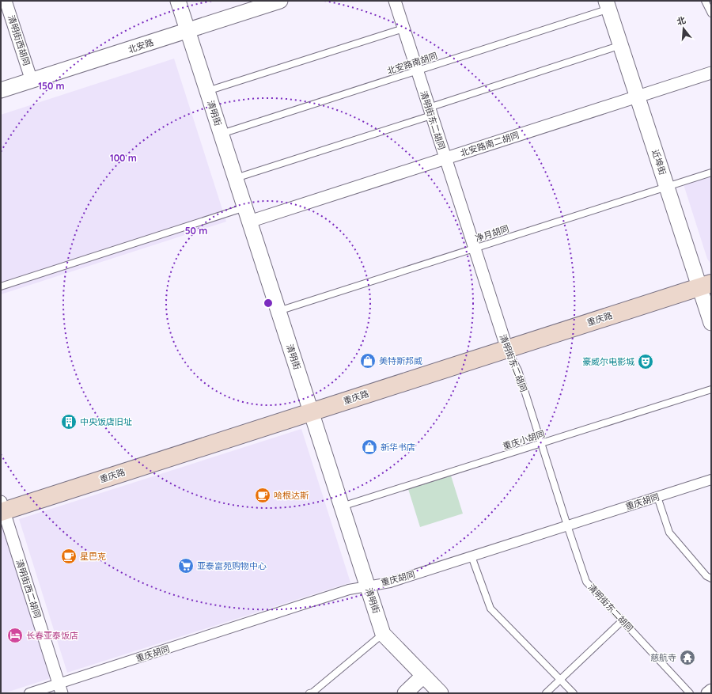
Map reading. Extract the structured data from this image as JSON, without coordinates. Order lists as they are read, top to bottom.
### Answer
{
  "streets": {
    "main road": ["重庆路"],
    "street": [
      "清明街西胡同",
      "北安路",
      "清明街",
      "清明街东二胡同",
      "北安路南二胡同",
      "近埠街",
      "重庆胡同",
      "清明街西二胡同"
    ],
    "lane": ["北安路南胡同", "净月胡同", "重庆小胡同"]
  },
  "crossings": [
    ["清明街西胡同", "北安路"],
    ["北安路", "清明街"],
    ["北安路南胡同", "清明街"],
    ["北安路南胡同", "清明街东二胡同"],
    ["北安路南胡同", "近埠街"],
    ["清明街", "北安路南二胡同"],
    ["清明街", "净月胡同"],
    ["清明街", "重庆路"],
    ["清明街", "重庆小胡同"],
    ["清明街", "重庆胡同"],
    ["清明街东二胡同", "北安路南二胡同"],
    ["清明街东二胡同", "净月胡同"],
    ["清明街东二胡同", "重庆路"],
    ["清明街东二胡同", "重庆小胡同"],
    ["清明街东二胡同", "重庆胡同"],
    ["北安路南二胡同", "近埠街"],
    ["近埠街", "净月胡同"],
    ["近埠街", "重庆路"],
    ["重庆路", "清明街西二胡同"],
    ["重庆胡同", "清明街西二胡同"]
  ],
  "places": {
    "shop": ["美特斯邦威", "新华书店"],
    "theatre": ["豪威尔电影城"],
    "building": ["中央饭店旧址"],
    "cafe": ["哈根达斯", "星巴克"],
    "supermarket": ["亚泰富苑购物中心"],
    "hotel": ["长春亚泰饭店"],
    "temple": ["慈航寺"]
  },
  "north": "top",
  "rings": ["150 m", "100 m", "50 m"]
}
